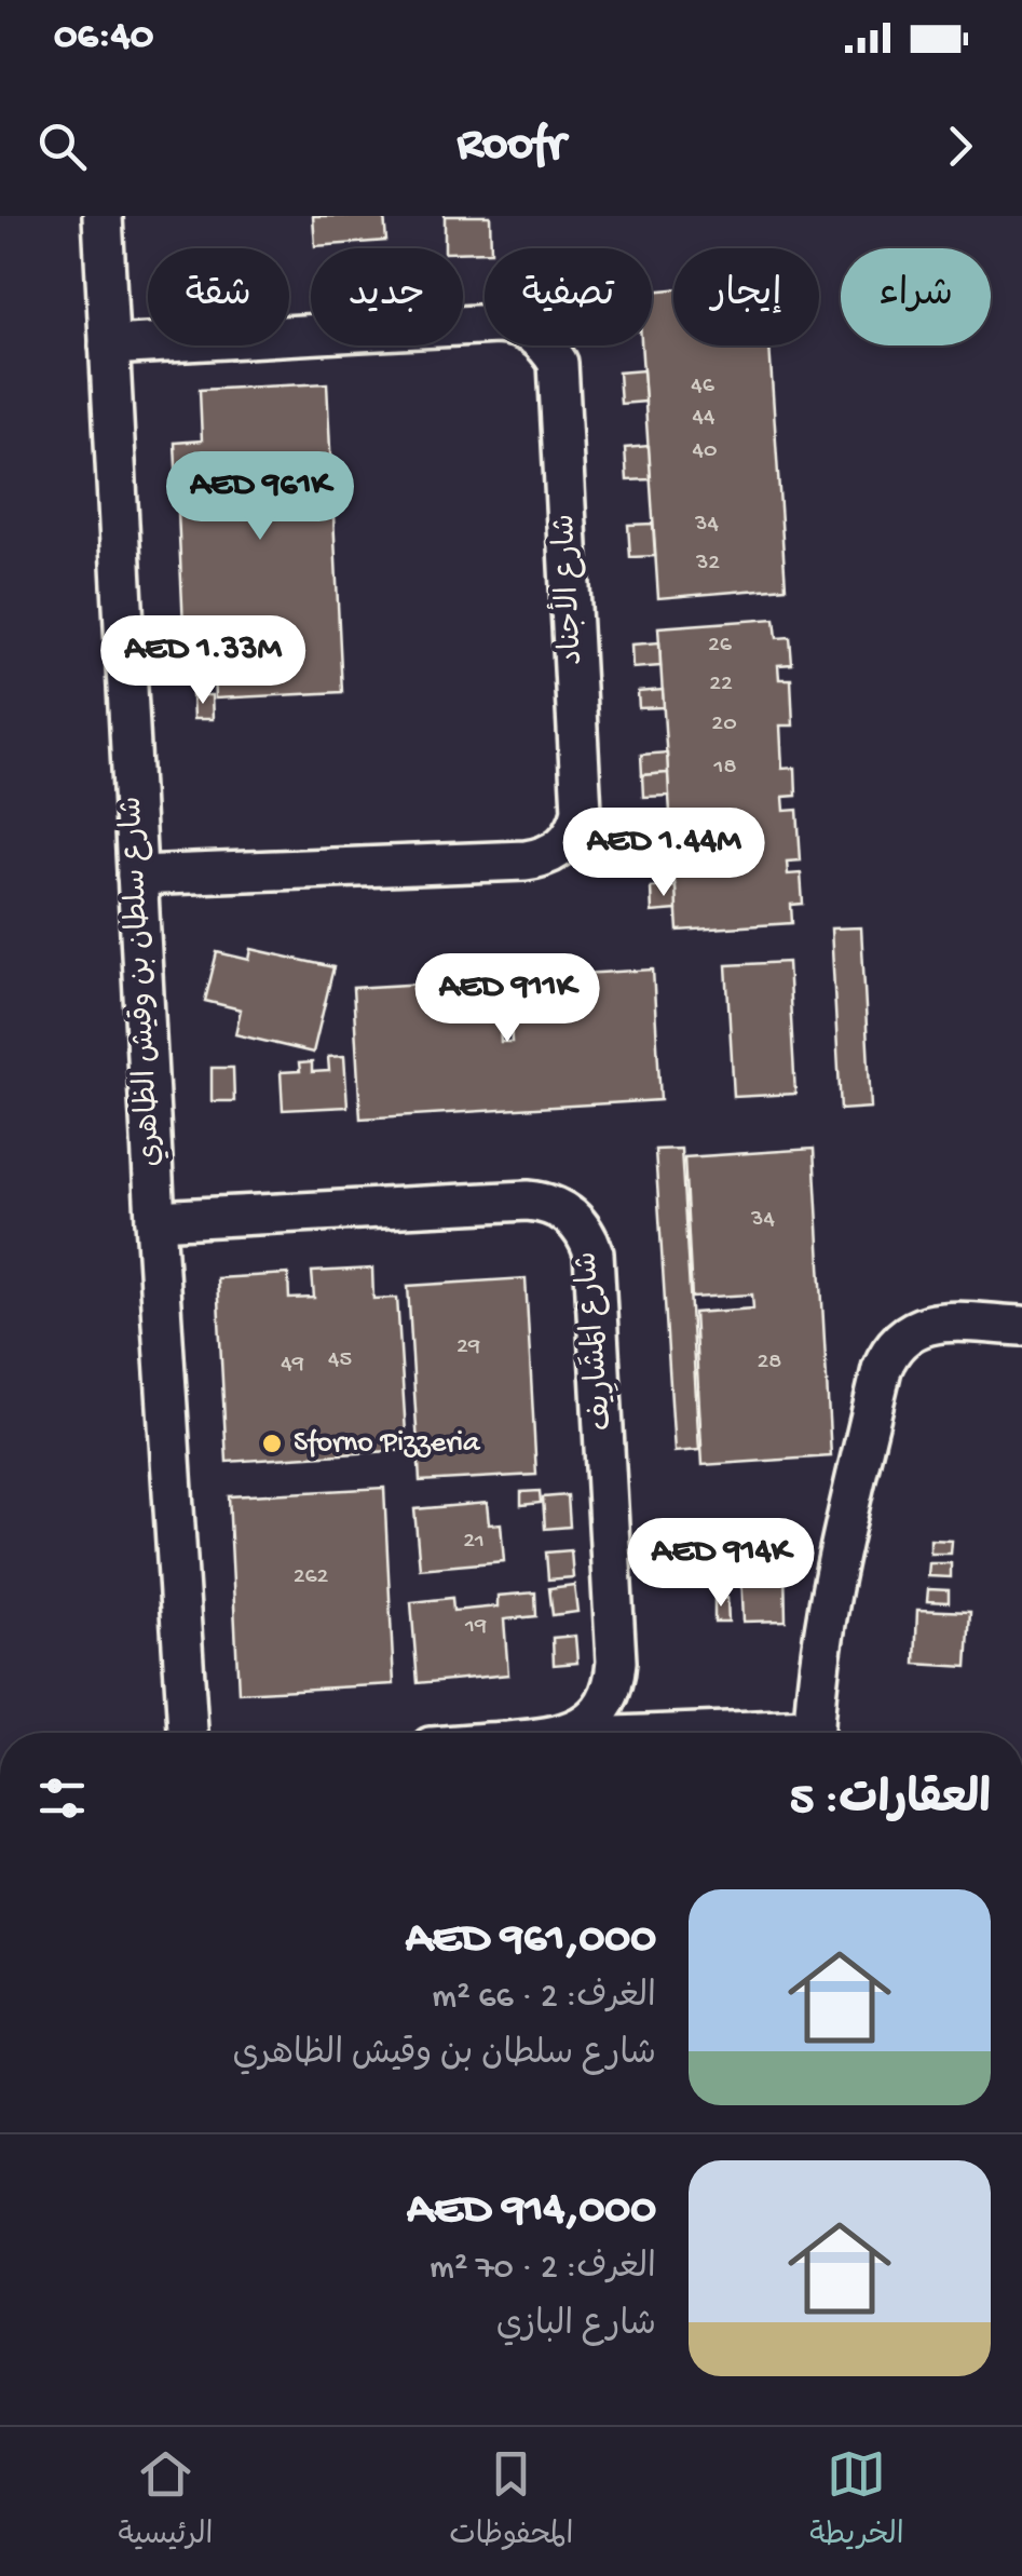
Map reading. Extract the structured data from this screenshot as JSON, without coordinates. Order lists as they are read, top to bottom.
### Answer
{
  "streets": {
    "street": ["شارع الأجناد", "شارع سلطان بن وقيش الظاهري", "شارع المَشَارِيف"]
  },
  "crossings": [
    ["شارع الأجناد", "شارع سلطان بن وقيش الظاهري"],
    ["شارع سلطان بن وقيش الظاهري", "شارع المَشَارِيف"]
  ],
  "places": ["Sforno Pizzeria"],
  "house_numbers": [
    "46",
    "44",
    "40",
    "34",
    "32",
    "26",
    "22",
    "20",
    "18",
    "34",
    "29",
    "45",
    "28",
    "49",
    "21",
    "262",
    "19"
  ],
  "page": {
    "status": "06:40",
    "header": "Roofr",
    "chip": [
      "شراء",
      "إيجار",
      "تصفية",
      "جديد",
      "شقة"
    ],
    "price": [
      "AED 961K",
      "AED 1.33M",
      "AED 1.44M",
      "AED 911K",
      "AED 914K"
    ],
    "heading": "العقارات: 5",
    "list": [
      {
        "name": "AED 961,000",
        "note": "الغرف: 2 · 66 m² · شارع سلطان بن وقيش الظاهري"
      },
      {
        "name": "AED 914,000",
        "note": "الغرف: 2 · 70 m² · شارع البازي"
      }
    ],
    "tabs": ["الخريطة", "المحفوظات", "الرئيسية"]
  }
}
